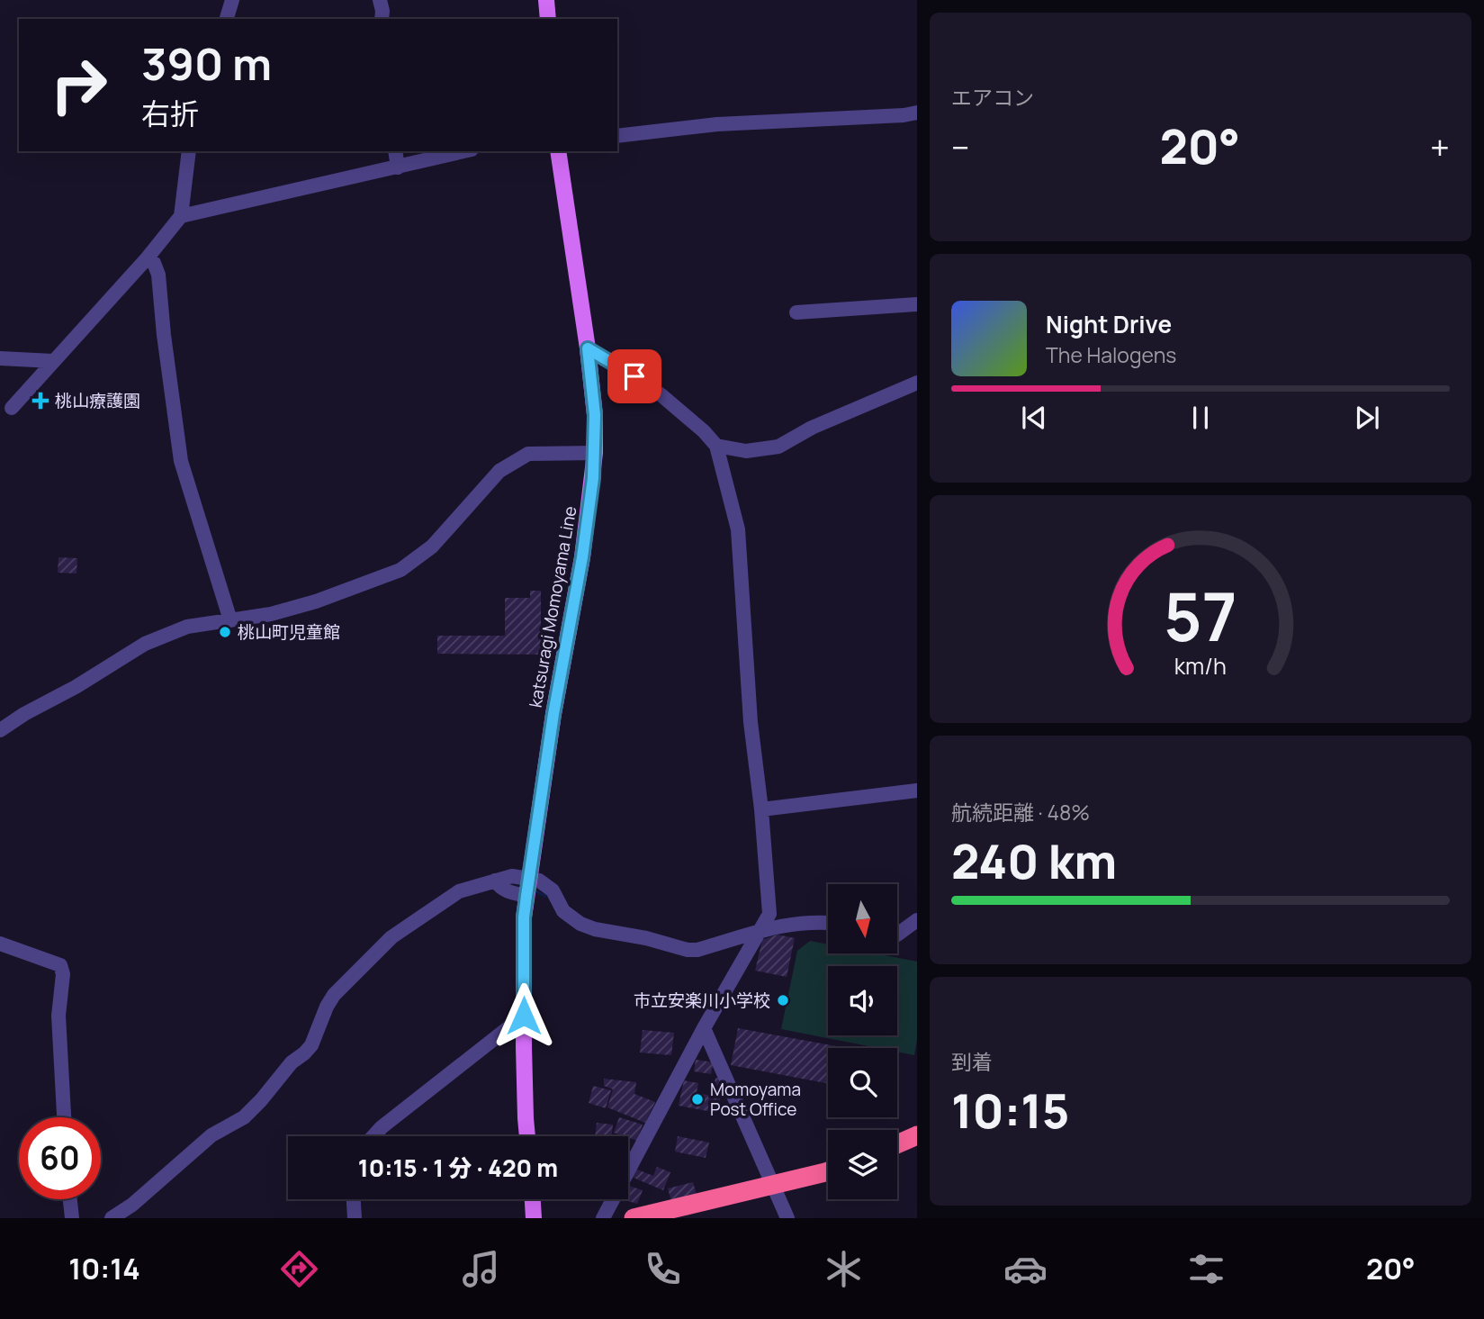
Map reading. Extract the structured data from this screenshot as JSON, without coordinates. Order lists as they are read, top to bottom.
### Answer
{
  "streets": {
    "main road": ["katsuragi Momoyama Line"]
  },
  "places": {
    "health": ["桃山療護園"],
    "other": ["桃山町児童館", "市立安楽川小学校", "Momoyama Post Office"]
  },
  "north": "bottom",
  "page": {
    "tile": [
      "エアコン",
      ["航続距離 · 48%", "240 km"],
      ["到着", "10:15"]
    ],
    "turn": ["390 m", "右折"],
    "heat": ["−", "20°", "+"],
    "song": ["Night Drive", "The Halogens"],
    "limit": "60",
    "trip": "10:15 · 1 分 · 420 m",
    "tabs": ["10:14", "20°"],
    "gauge": ["57", "km/h"]
  }
}
